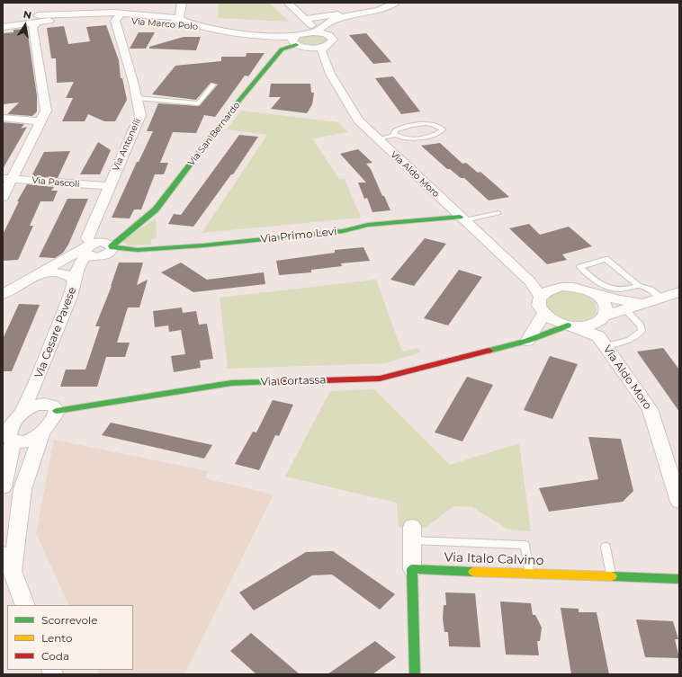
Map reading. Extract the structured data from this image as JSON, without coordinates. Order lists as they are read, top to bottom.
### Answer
{
  "streets": {
    "street": [
      "Via Marco Polo",
      "Via San Bernardo",
      "Via Antonelli",
      "Via Aldo Moro",
      "Via Pascoli",
      "Via Primo Levi",
      "Via Cesare Pavese",
      "Via Cortassa",
      "Via Italo Calvino"
    ]
  },
  "crossings": [
    ["Via Marco Polo", "Via San Bernardo"],
    ["Via Marco Polo", "Via Antonelli"],
    ["Via Marco Polo", "Via Aldo Moro"],
    ["Via San Bernardo", "Via Antonelli"],
    ["Via San Bernardo", "Via Primo Levi"],
    ["Via San Bernardo", "Via Cesare Pavese"],
    ["Via Antonelli", "Via Pascoli"],
    ["Via Antonelli", "Via Primo Levi"],
    ["Via Antonelli", "Via Cesare Pavese"],
    ["Via Aldo Moro", "Via Primo Levi"],
    ["Via Aldo Moro", "Via Cortassa"],
    ["Via Primo Levi", "Via Cesare Pavese"],
    ["Via Cesare Pavese", "Via Cortassa"]
  ],
  "legend": ["Scorrevole", "Lento", "Coda"],
  "north": "top"
}
